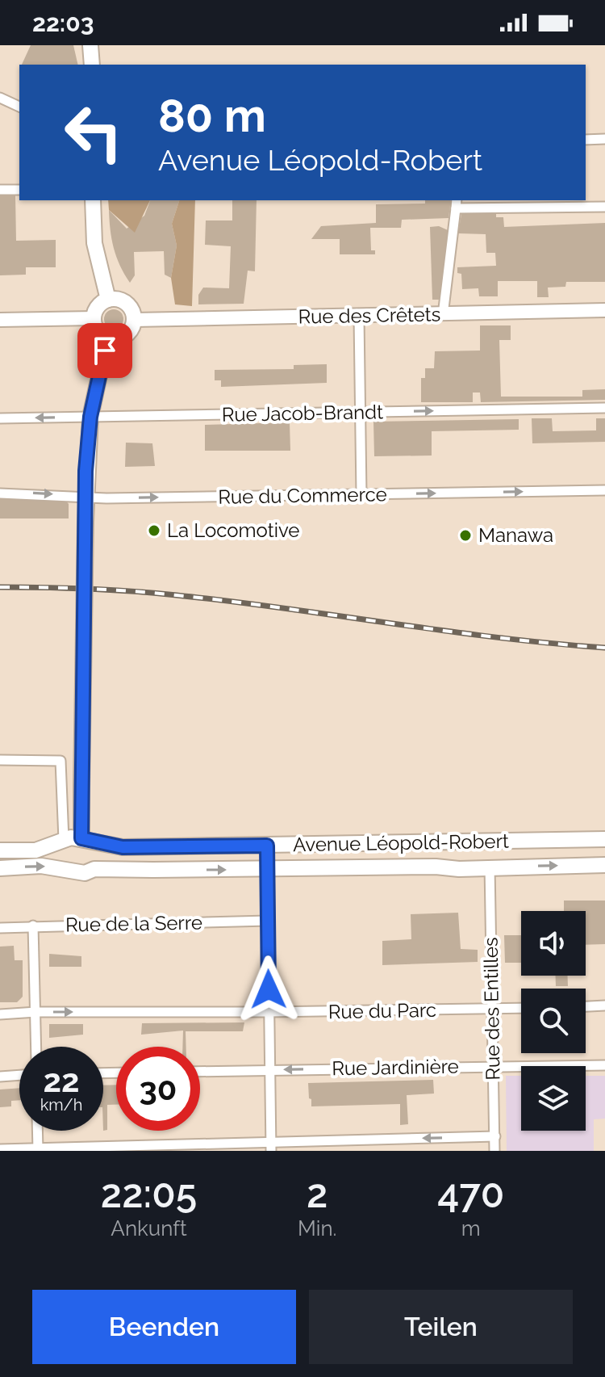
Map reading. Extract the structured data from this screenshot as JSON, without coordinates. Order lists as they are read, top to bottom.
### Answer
{
  "streets": {
    "main road": ["Rue des Crêtets", "Avenue Léopold-Robert"],
    "street": [
      "Rue Jacob-Brandt",
      "Rue du Commerce",
      "Rue de la Serre",
      "Rue des Entilles",
      "Rue du Parc",
      "Rue Jardinière"
    ]
  },
  "crossings": [
    ["Avenue Léopold-Robert", "Rue des Entilles"],
    ["Rue des Entilles", "Rue du Parc"],
    ["Rue des Entilles", "Rue Jardinière"]
  ],
  "one_way": ["Rue du Commerce", "Rue du Parc"],
  "places": ["La Locomotive", "Manawa"],
  "page": {
    "status": "22:03",
    "turn": ["80 m", "Avenue Léopold-Robert"],
    "speed": "22 km/h",
    "limit": "30",
    "eta": [
      "22:05",
      "Ankunft",
      "2",
      "Min.",
      "470",
      "m"
    ],
    "buttons": ["Beenden", "Teilen"]
  }
}
